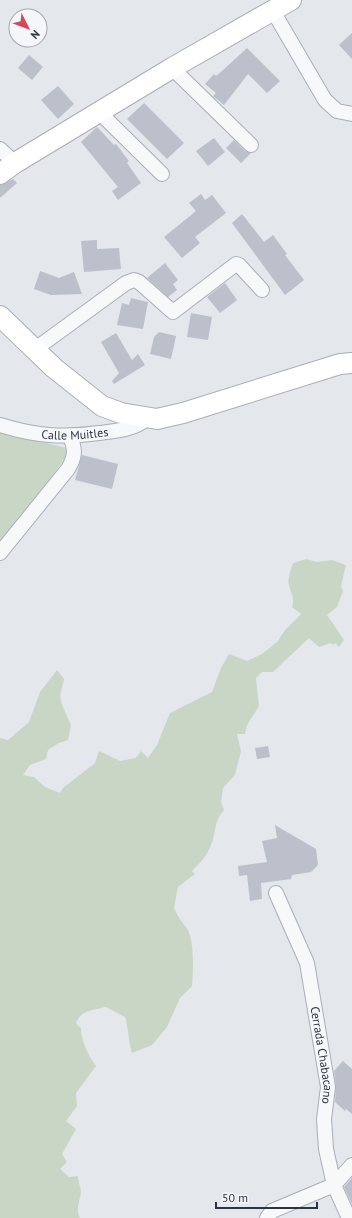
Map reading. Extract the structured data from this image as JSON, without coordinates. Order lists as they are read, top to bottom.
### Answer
{
  "streets": {
    "street": ["Calle Muitles", "Cerrada Chabacano"]
  },
  "scale_bar": "50 m",
  "north": "bottom right"
}
